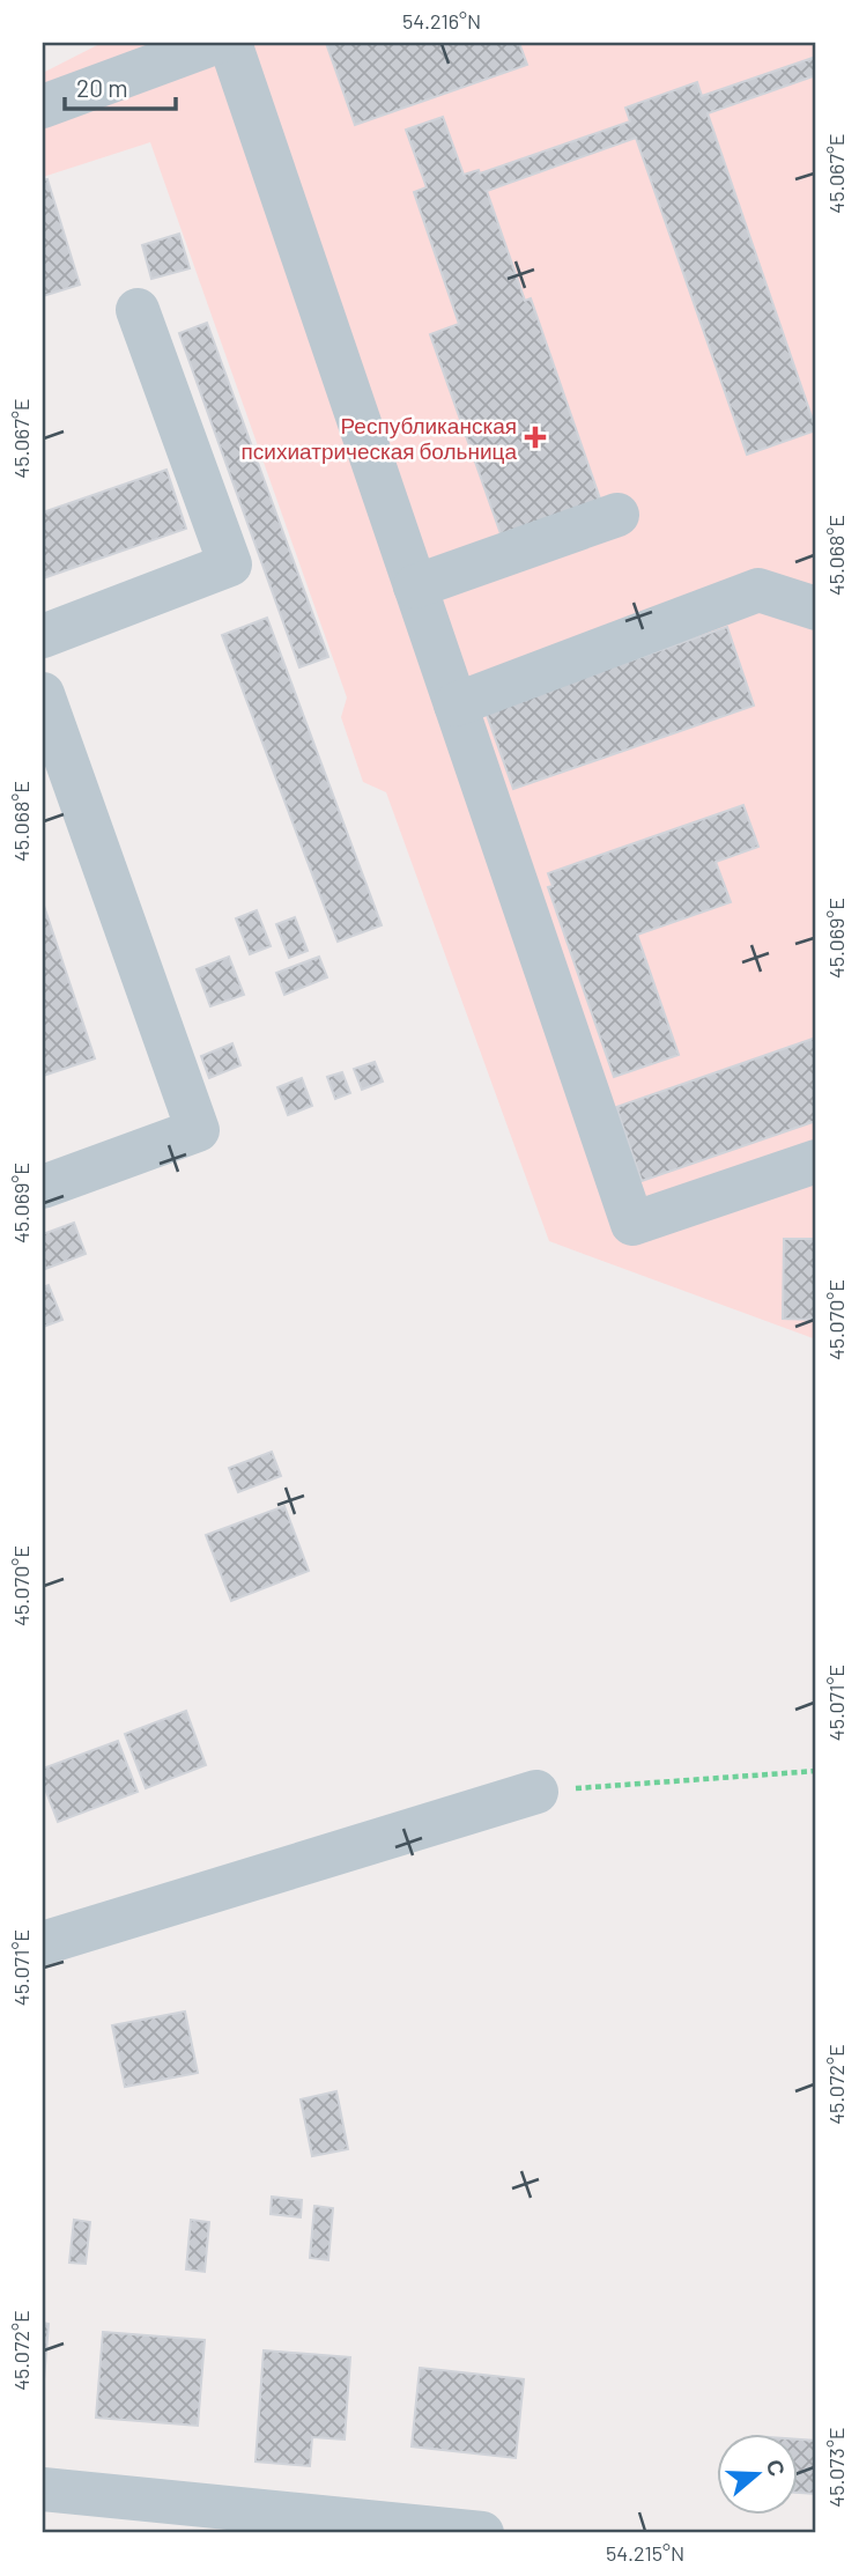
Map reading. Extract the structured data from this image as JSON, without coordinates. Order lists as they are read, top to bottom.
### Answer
{
  "places": {
    "health": ["Республиканская психиатрическая больница"]
  },
  "scale_bar": "20 m",
  "north": "right",
  "coordinates": [
    "54.216°N",
    "45.067°E",
    "45.068°E",
    "45.069°E",
    "45.070°E",
    "45.071°E",
    "45.072°E",
    "45.073°E",
    "54.215°N"
  ]
}
